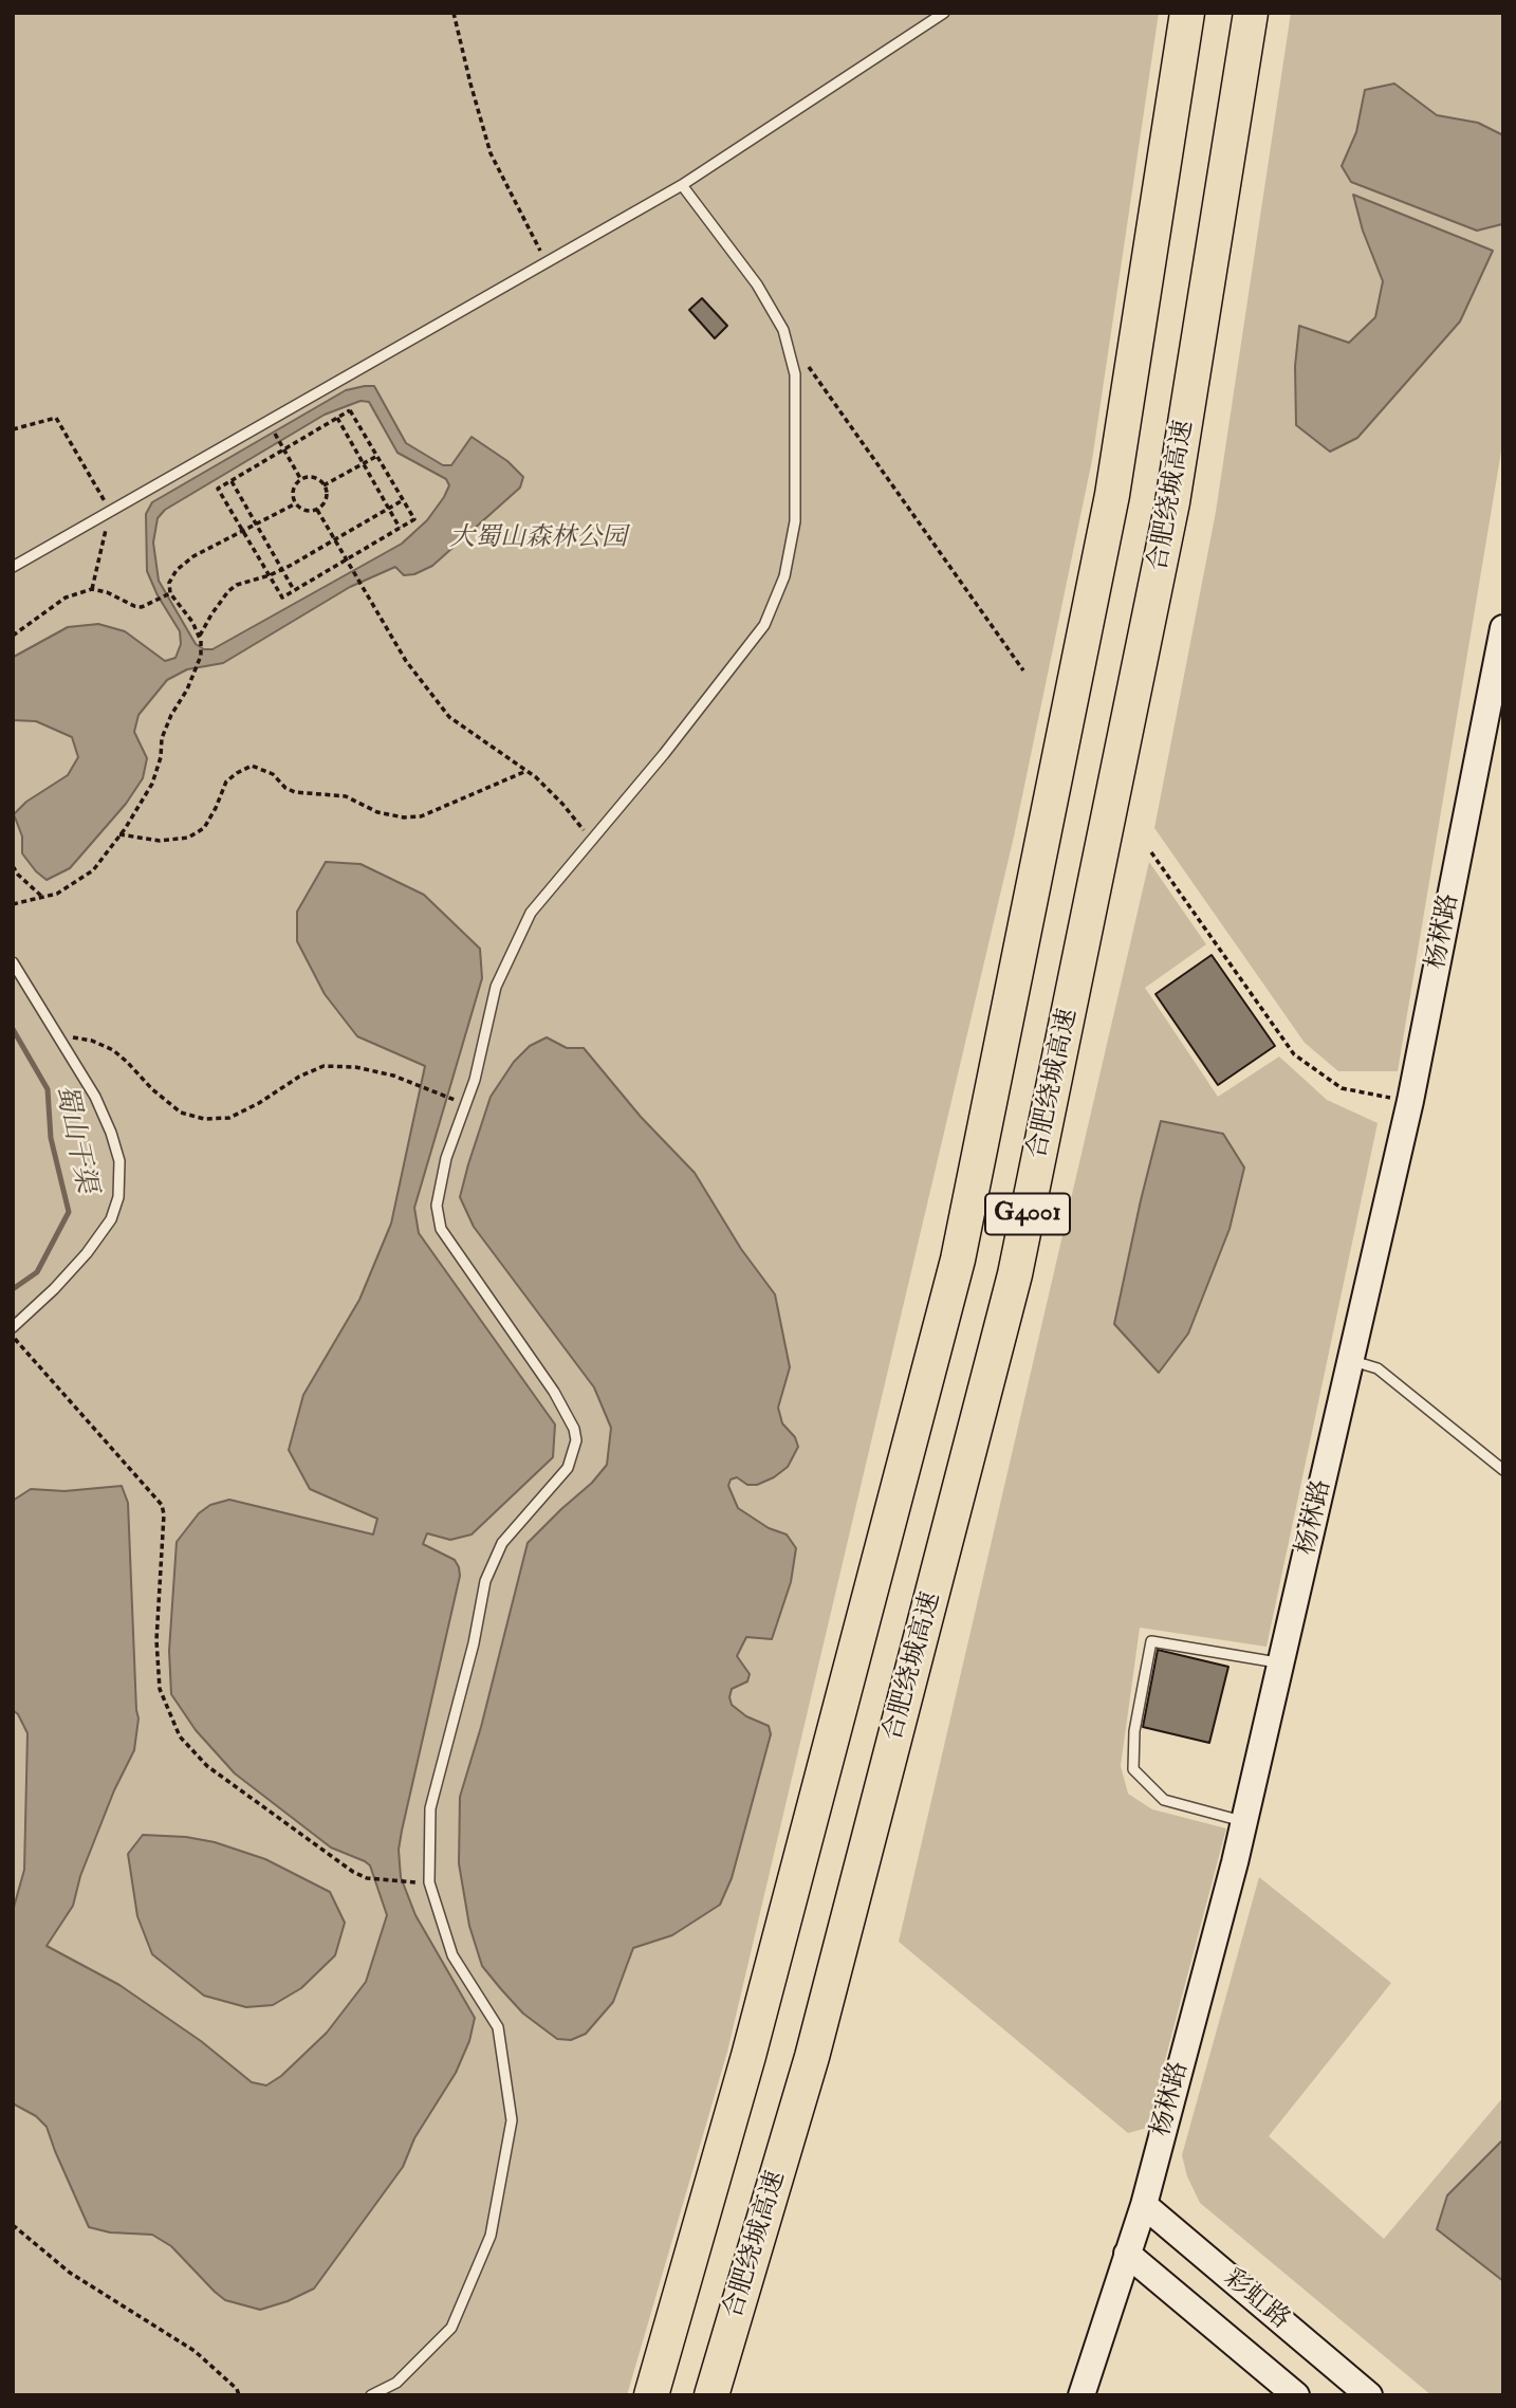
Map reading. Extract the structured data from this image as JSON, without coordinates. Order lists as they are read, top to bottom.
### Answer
{
  "streets": {
    "highway": ["合肥绕城高速", "G4001"],
    "street": ["杨林路", "彩虹路"]
  },
  "crossings": [
    ["杨林路", "彩虹路"]
  ],
  "water": ["蜀山干渠"],
  "parks": ["大蜀山森林公园"]
}
